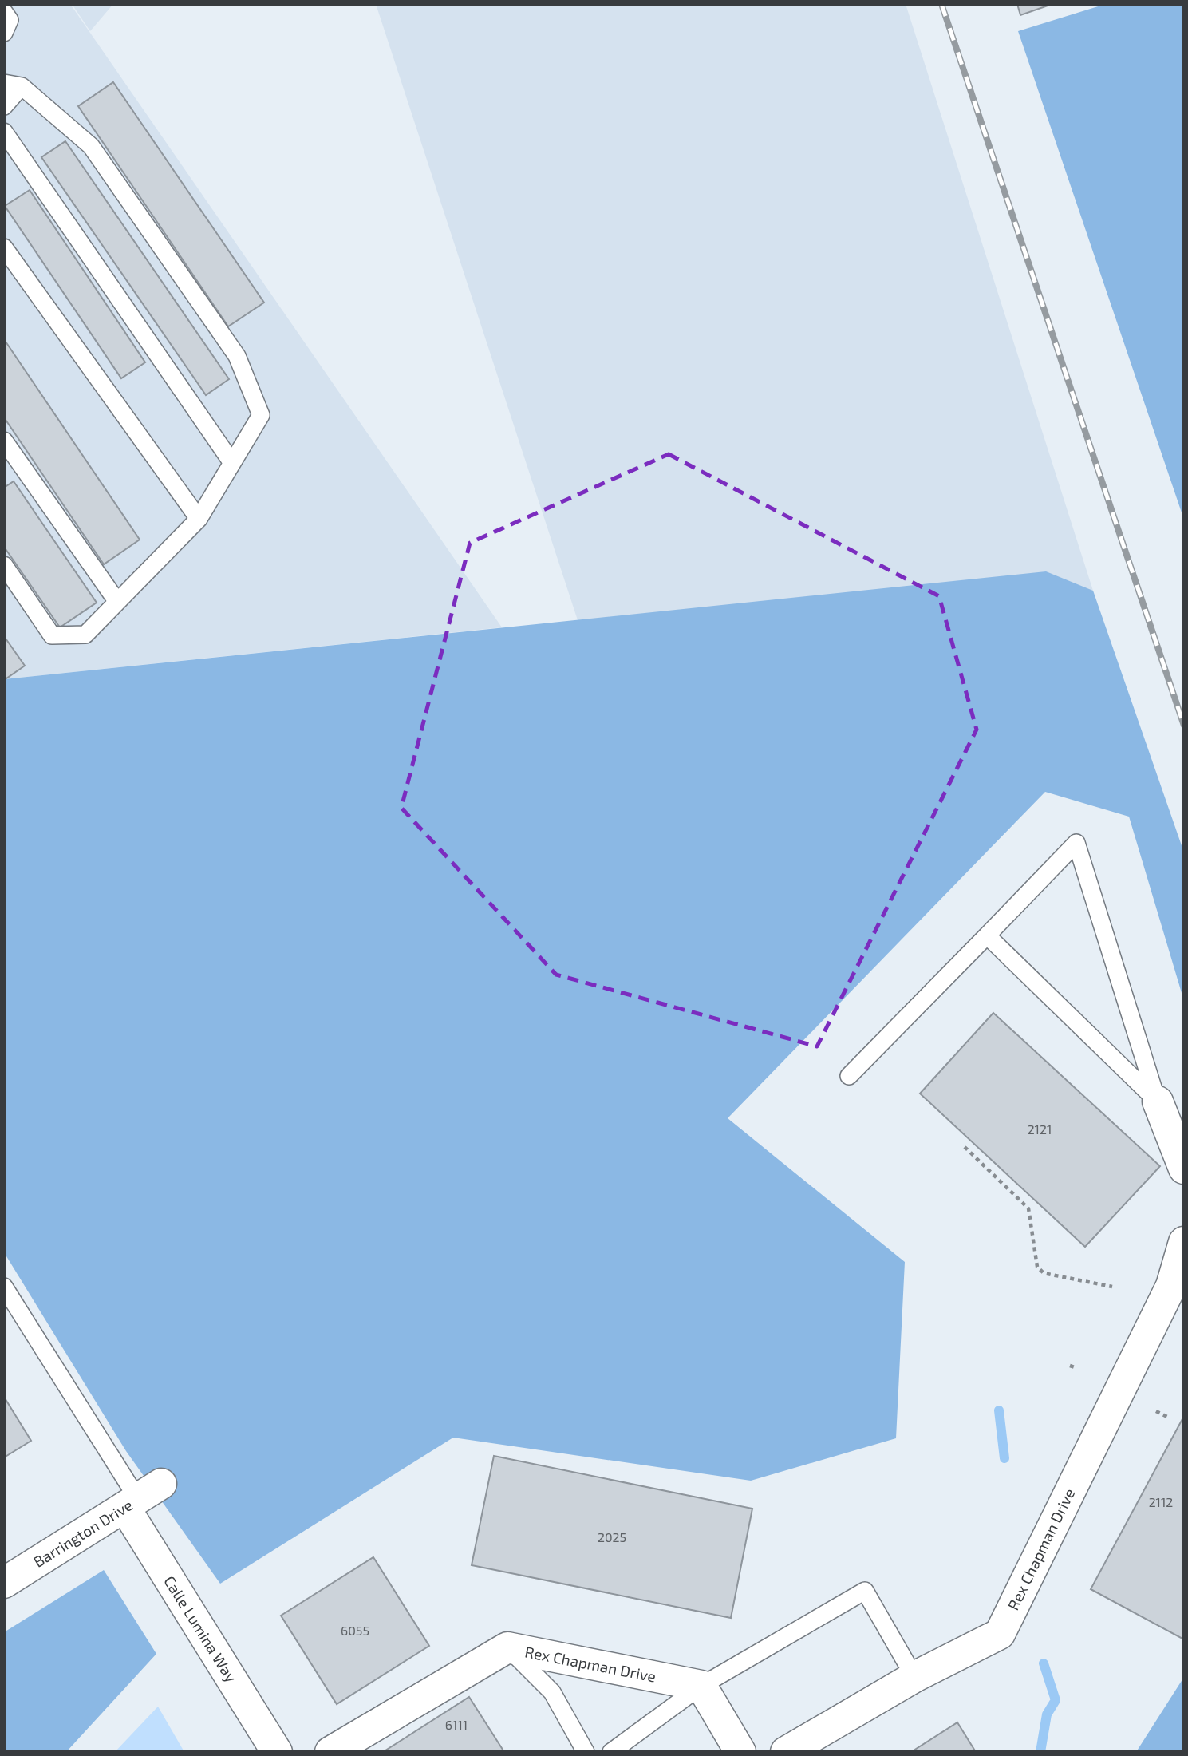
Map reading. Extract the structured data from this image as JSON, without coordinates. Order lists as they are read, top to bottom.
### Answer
{
  "streets": {
    "street": ["Barrington Drive", "Rex Chapman Drive", "Calle Lumina Way"]
  },
  "crossings": [
    ["Barrington Drive", "Calle Lumina Way"]
  ],
  "house_numbers": [
    "2121",
    "2112",
    "2025",
    "6055",
    "6111"
  ]
}
